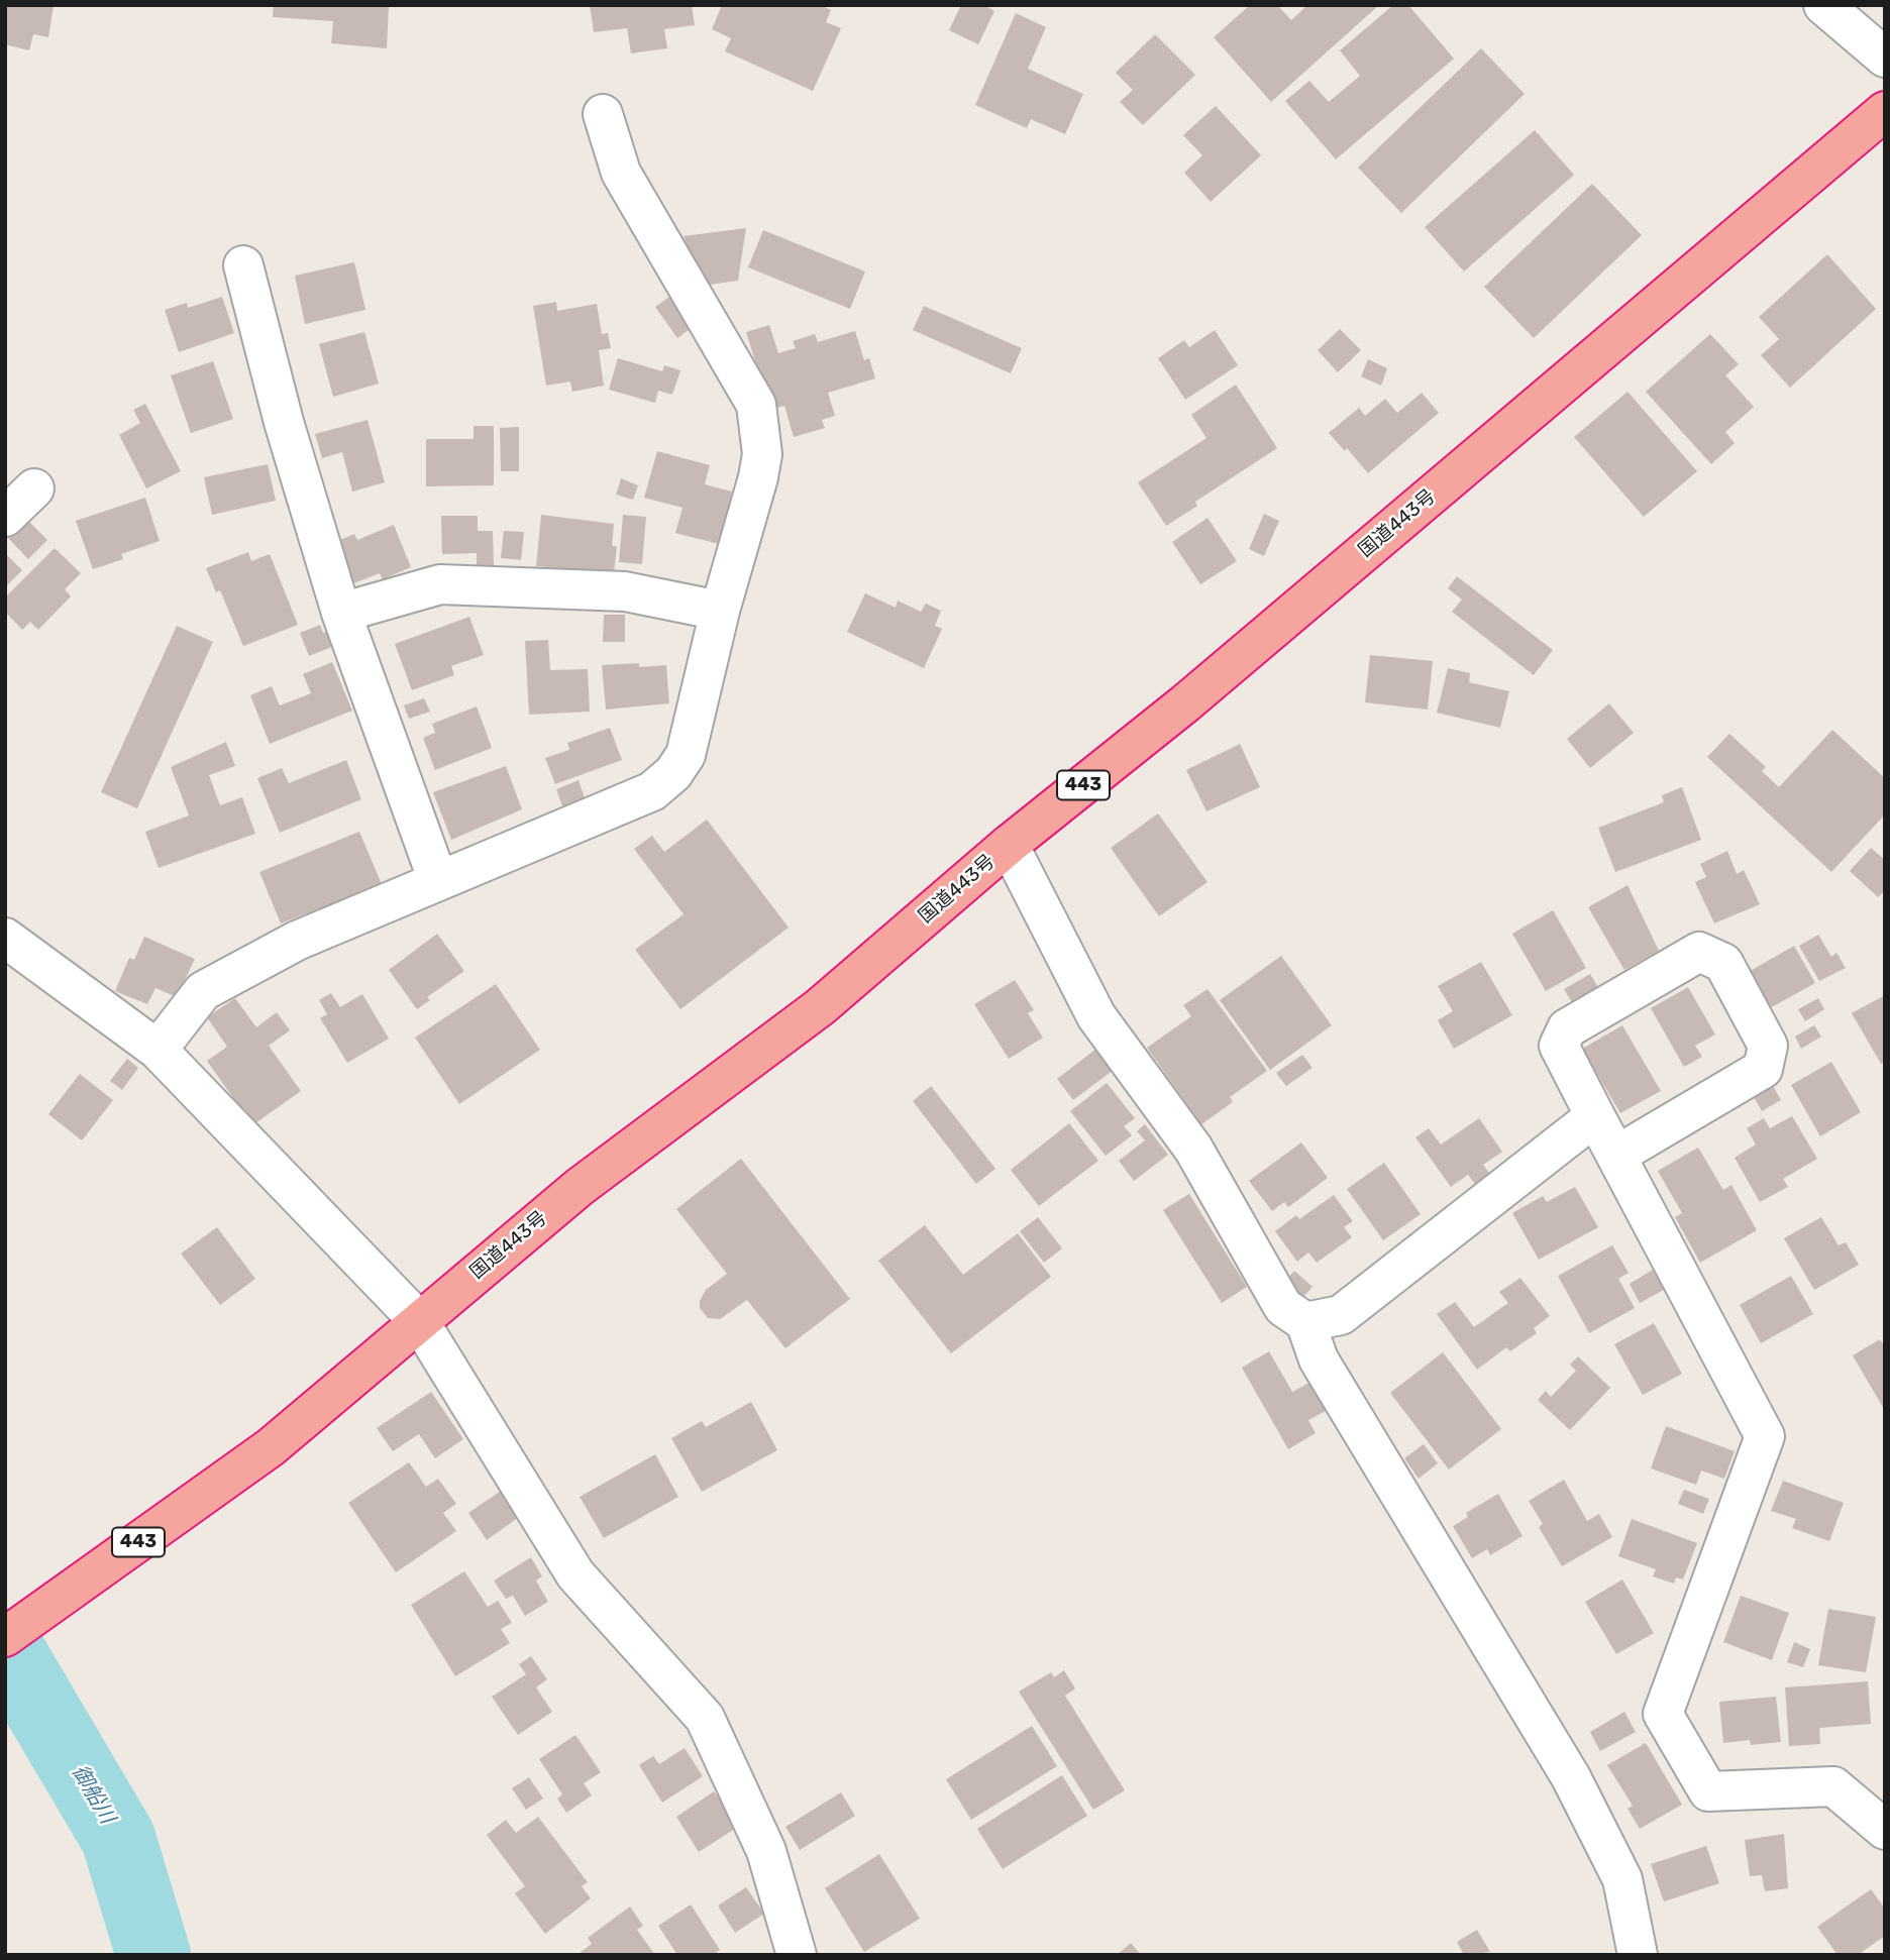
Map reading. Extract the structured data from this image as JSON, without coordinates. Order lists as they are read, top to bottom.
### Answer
{
  "streets": {
    "highway": ["国道443号", "443"]
  },
  "water": ["御船川"]
}
